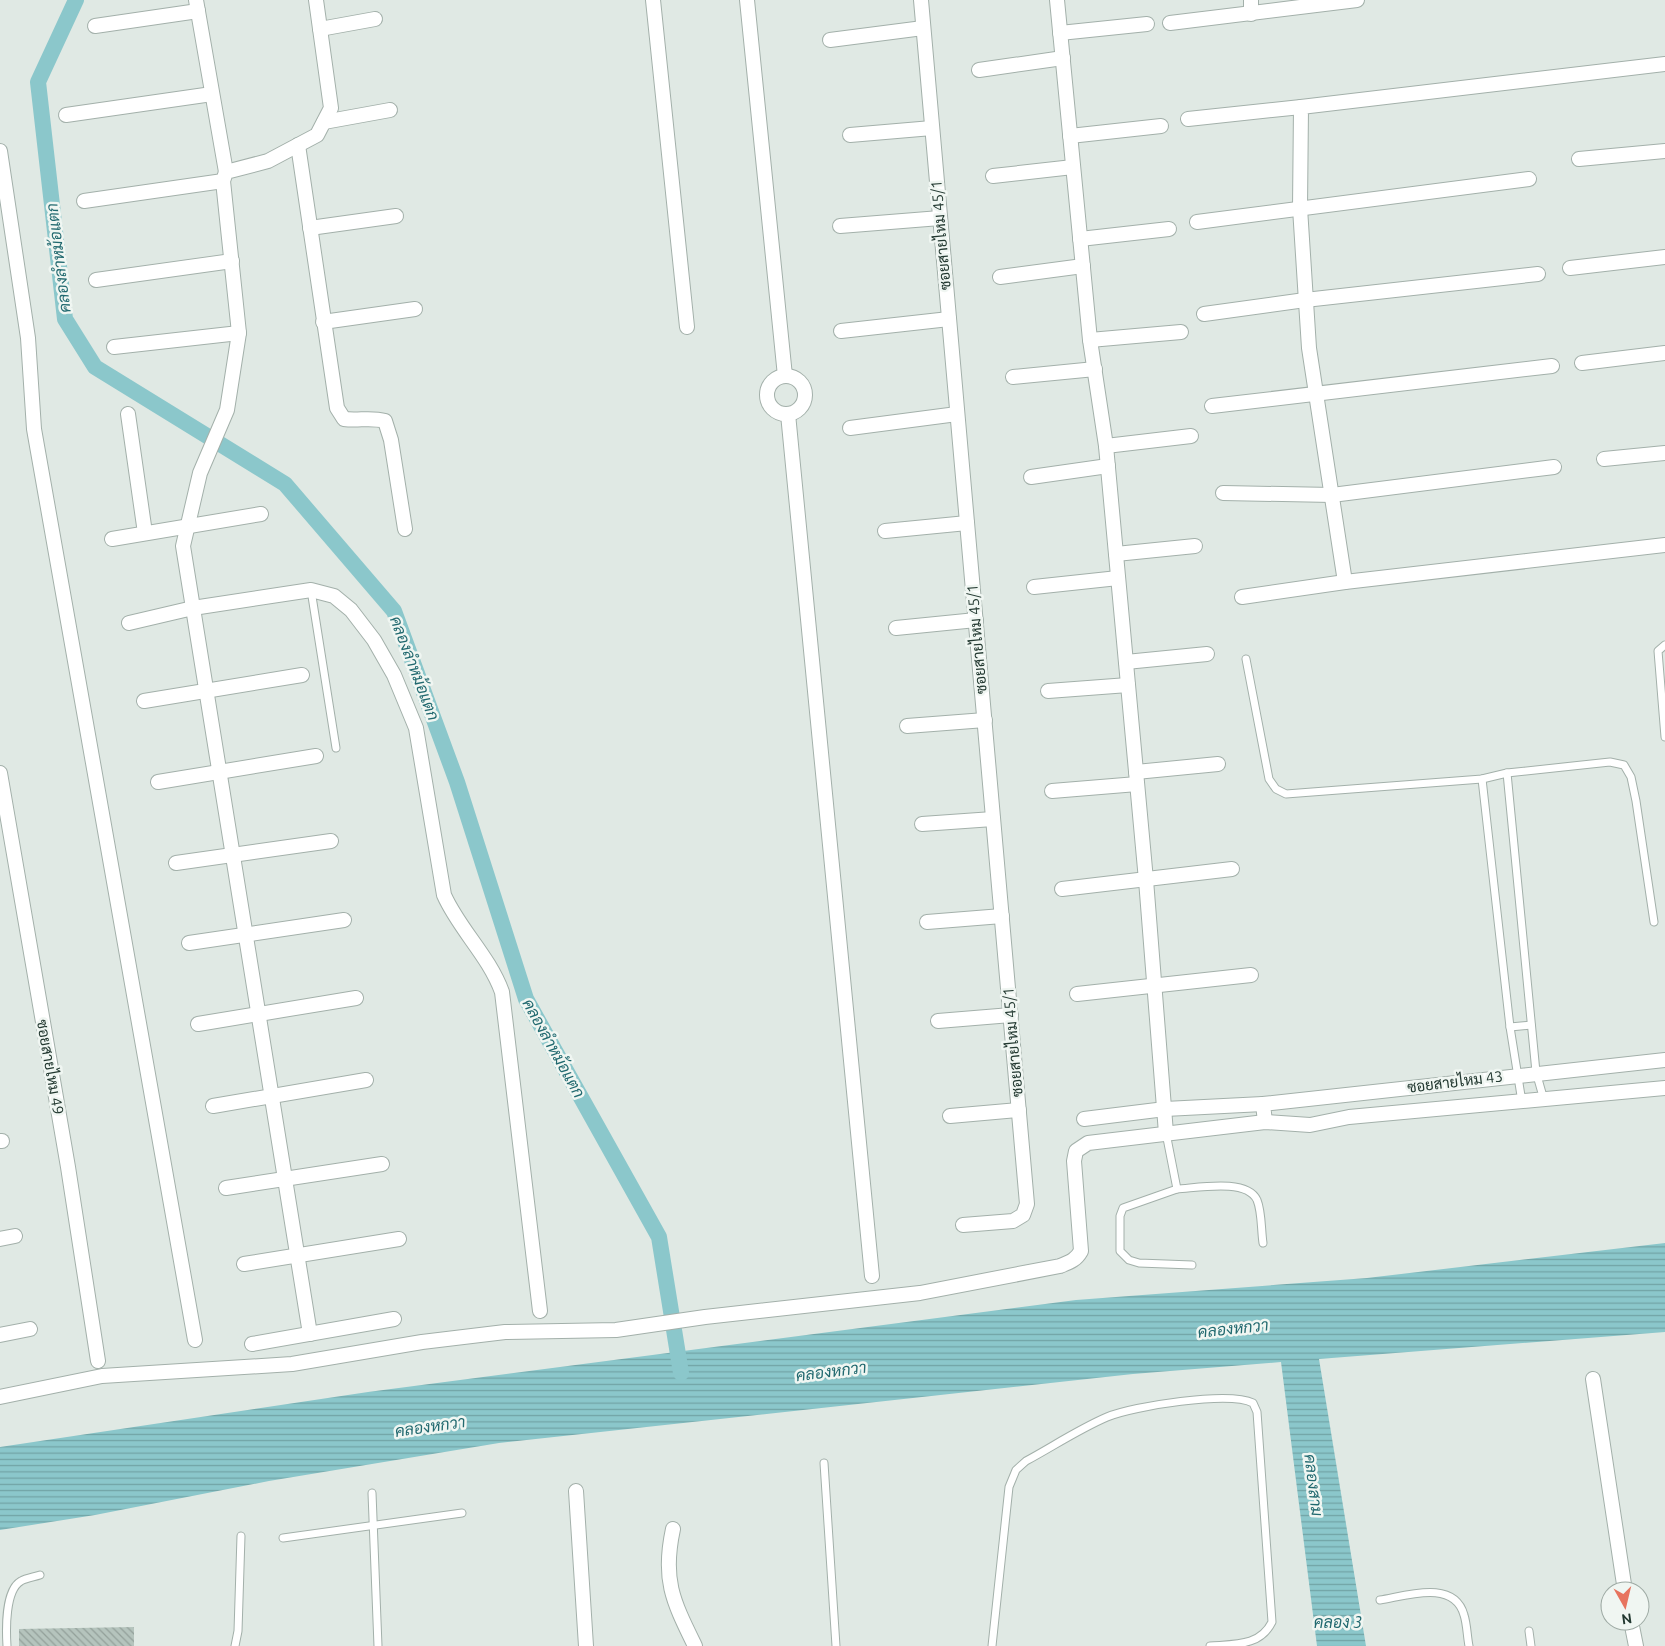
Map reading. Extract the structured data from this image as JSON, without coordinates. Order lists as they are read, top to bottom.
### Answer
{
  "streets": {
    "street": ["ซอยสายไหม 45/1", "ซอยสายไหม 49", "ซอยสายไหม 43"]
  },
  "water": [
    "คลองลำหม้อแตก",
    "คลองหกวา",
    "คลองสาม",
    "คลอง 3"
  ],
  "north": "bottom"
}
